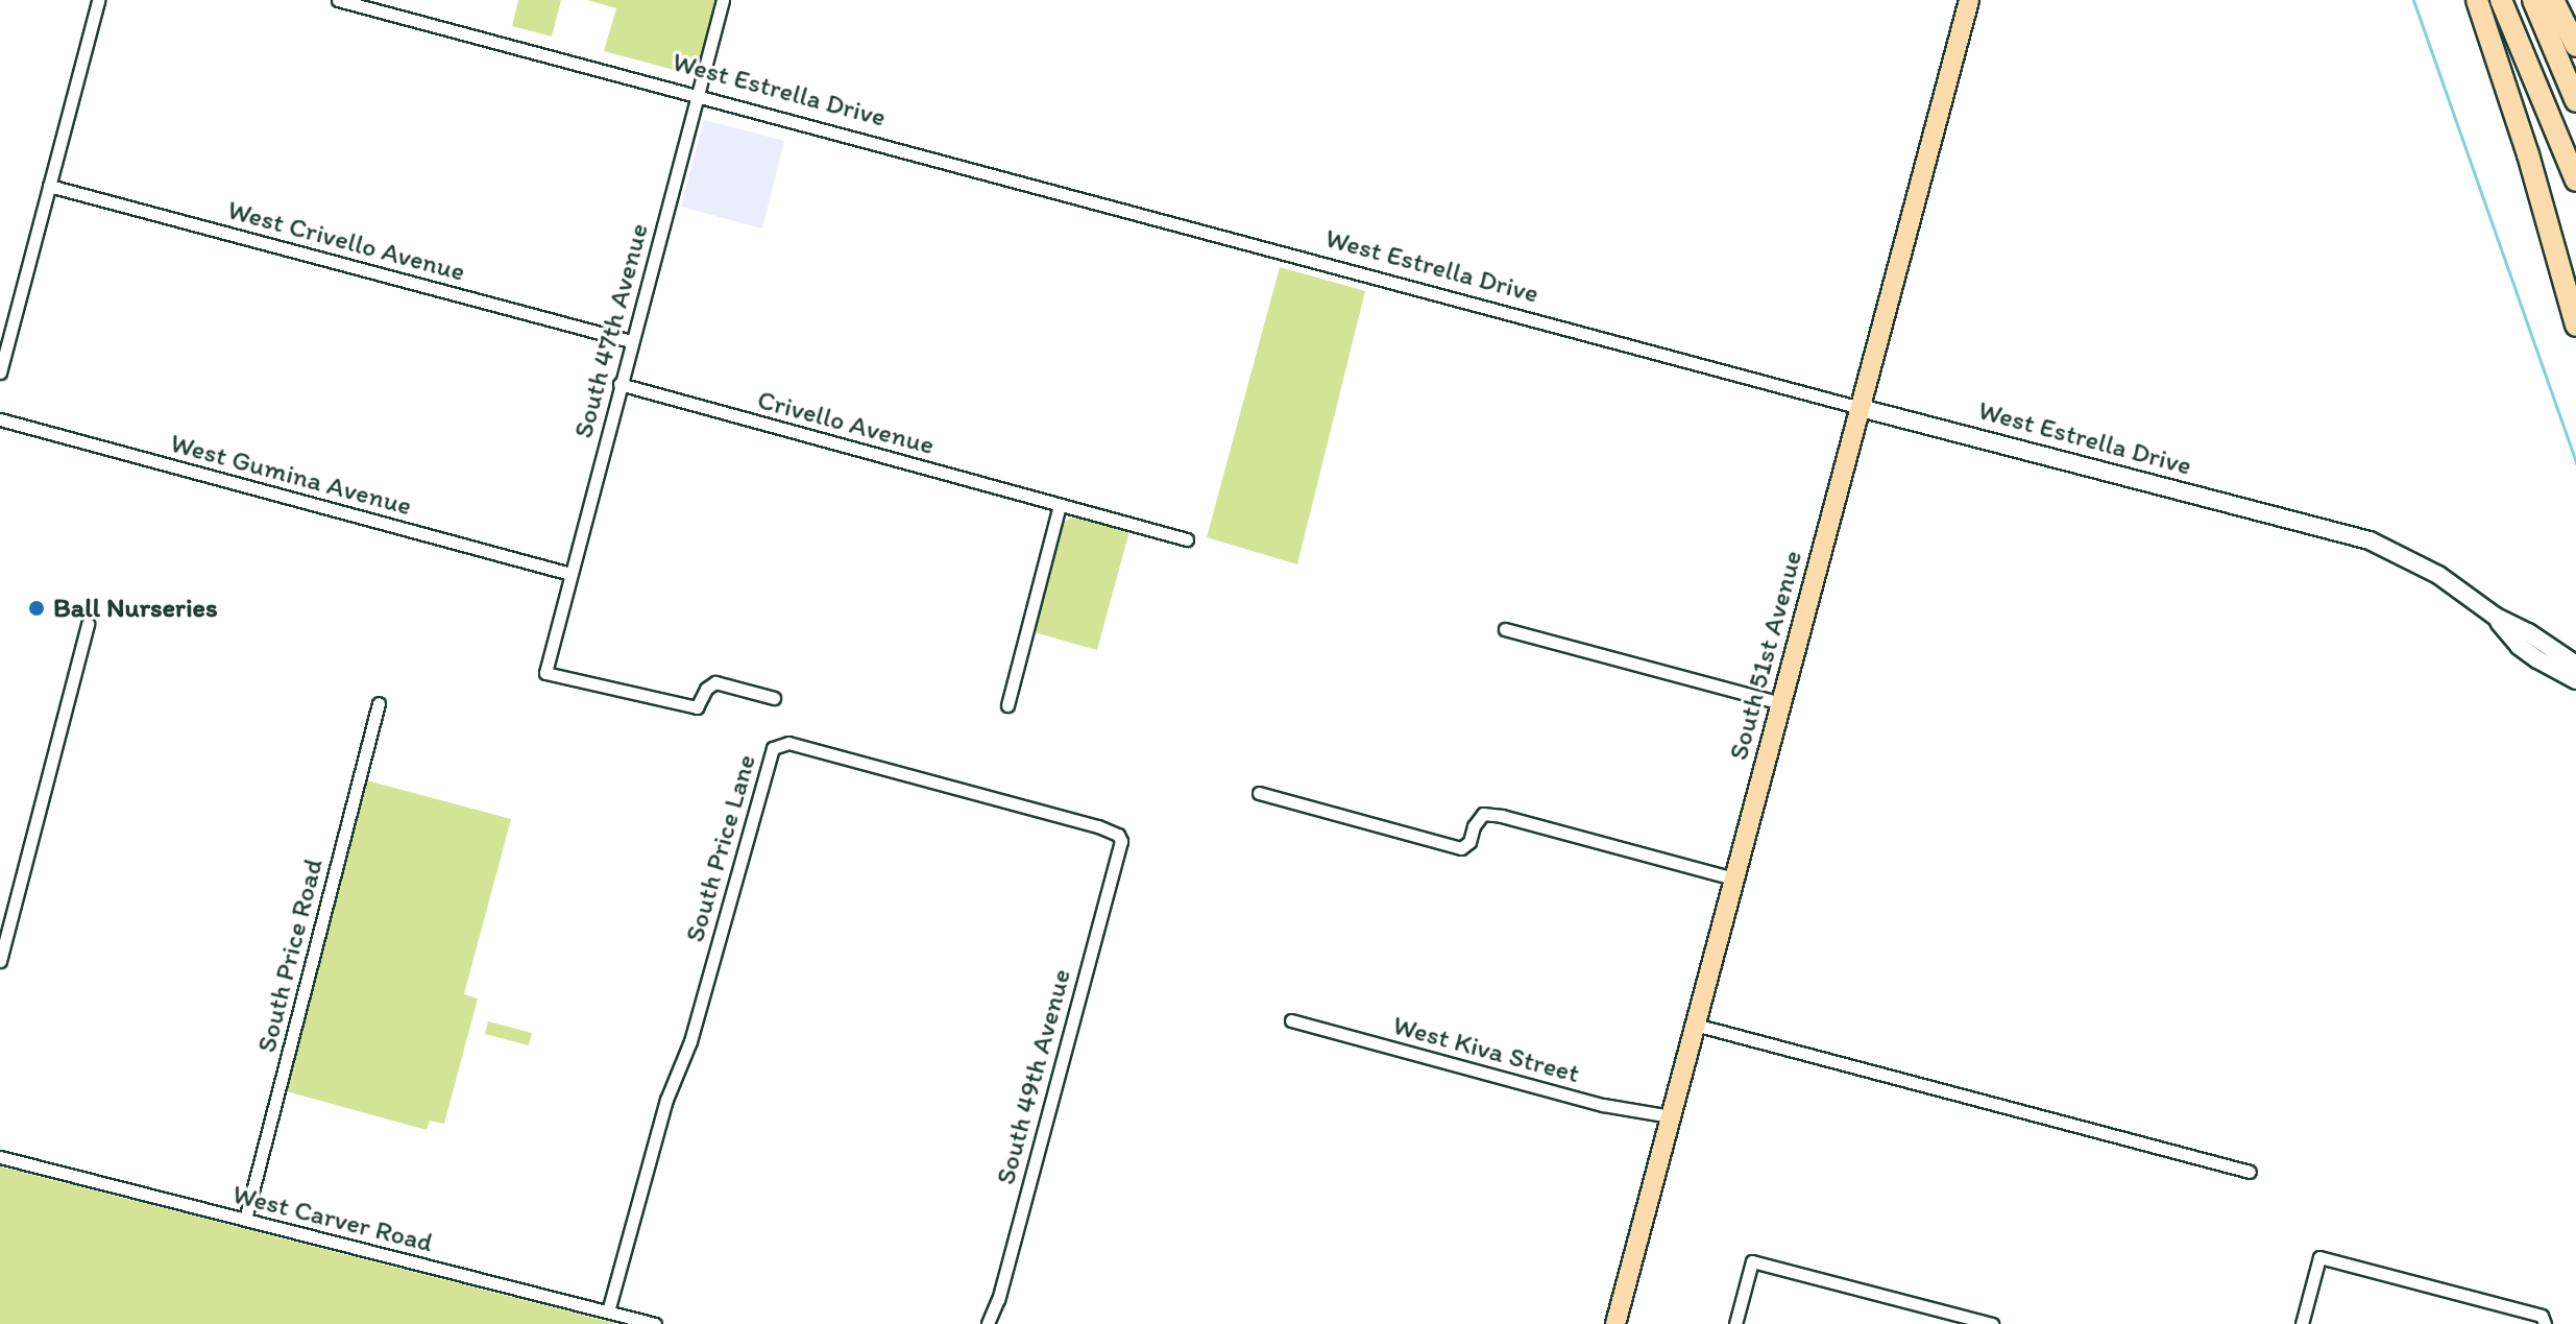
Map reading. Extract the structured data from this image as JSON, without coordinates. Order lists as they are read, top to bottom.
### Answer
{
  "streets": {
    "main road": ["West Estrella Drive", "South 51st Avenue"],
    "street": [
      "West Crivello Avenue",
      "South 47th Avenue",
      "Crivello Avenue",
      "West Gumina Avenue",
      "South Price Lane",
      "South Price Road",
      "West Kiva Street",
      "South 49th Avenue",
      "West Carver Road"
    ]
  },
  "crossings": [
    ["West Estrella Drive", "South 47th Avenue"],
    ["West Estrella Drive", "South 51st Avenue"],
    ["West Crivello Avenue", "South 47th Avenue"],
    ["South 47th Avenue", "Crivello Avenue"],
    ["South 47th Avenue", "West Gumina Avenue"],
    ["South 51st Avenue", "West Kiva Street"],
    ["South Price Lane", "South 49th Avenue"],
    ["South Price Lane", "West Carver Road"],
    ["South Price Road", "West Carver Road"]
  ],
  "places": ["Ball Nurseries"]
}
